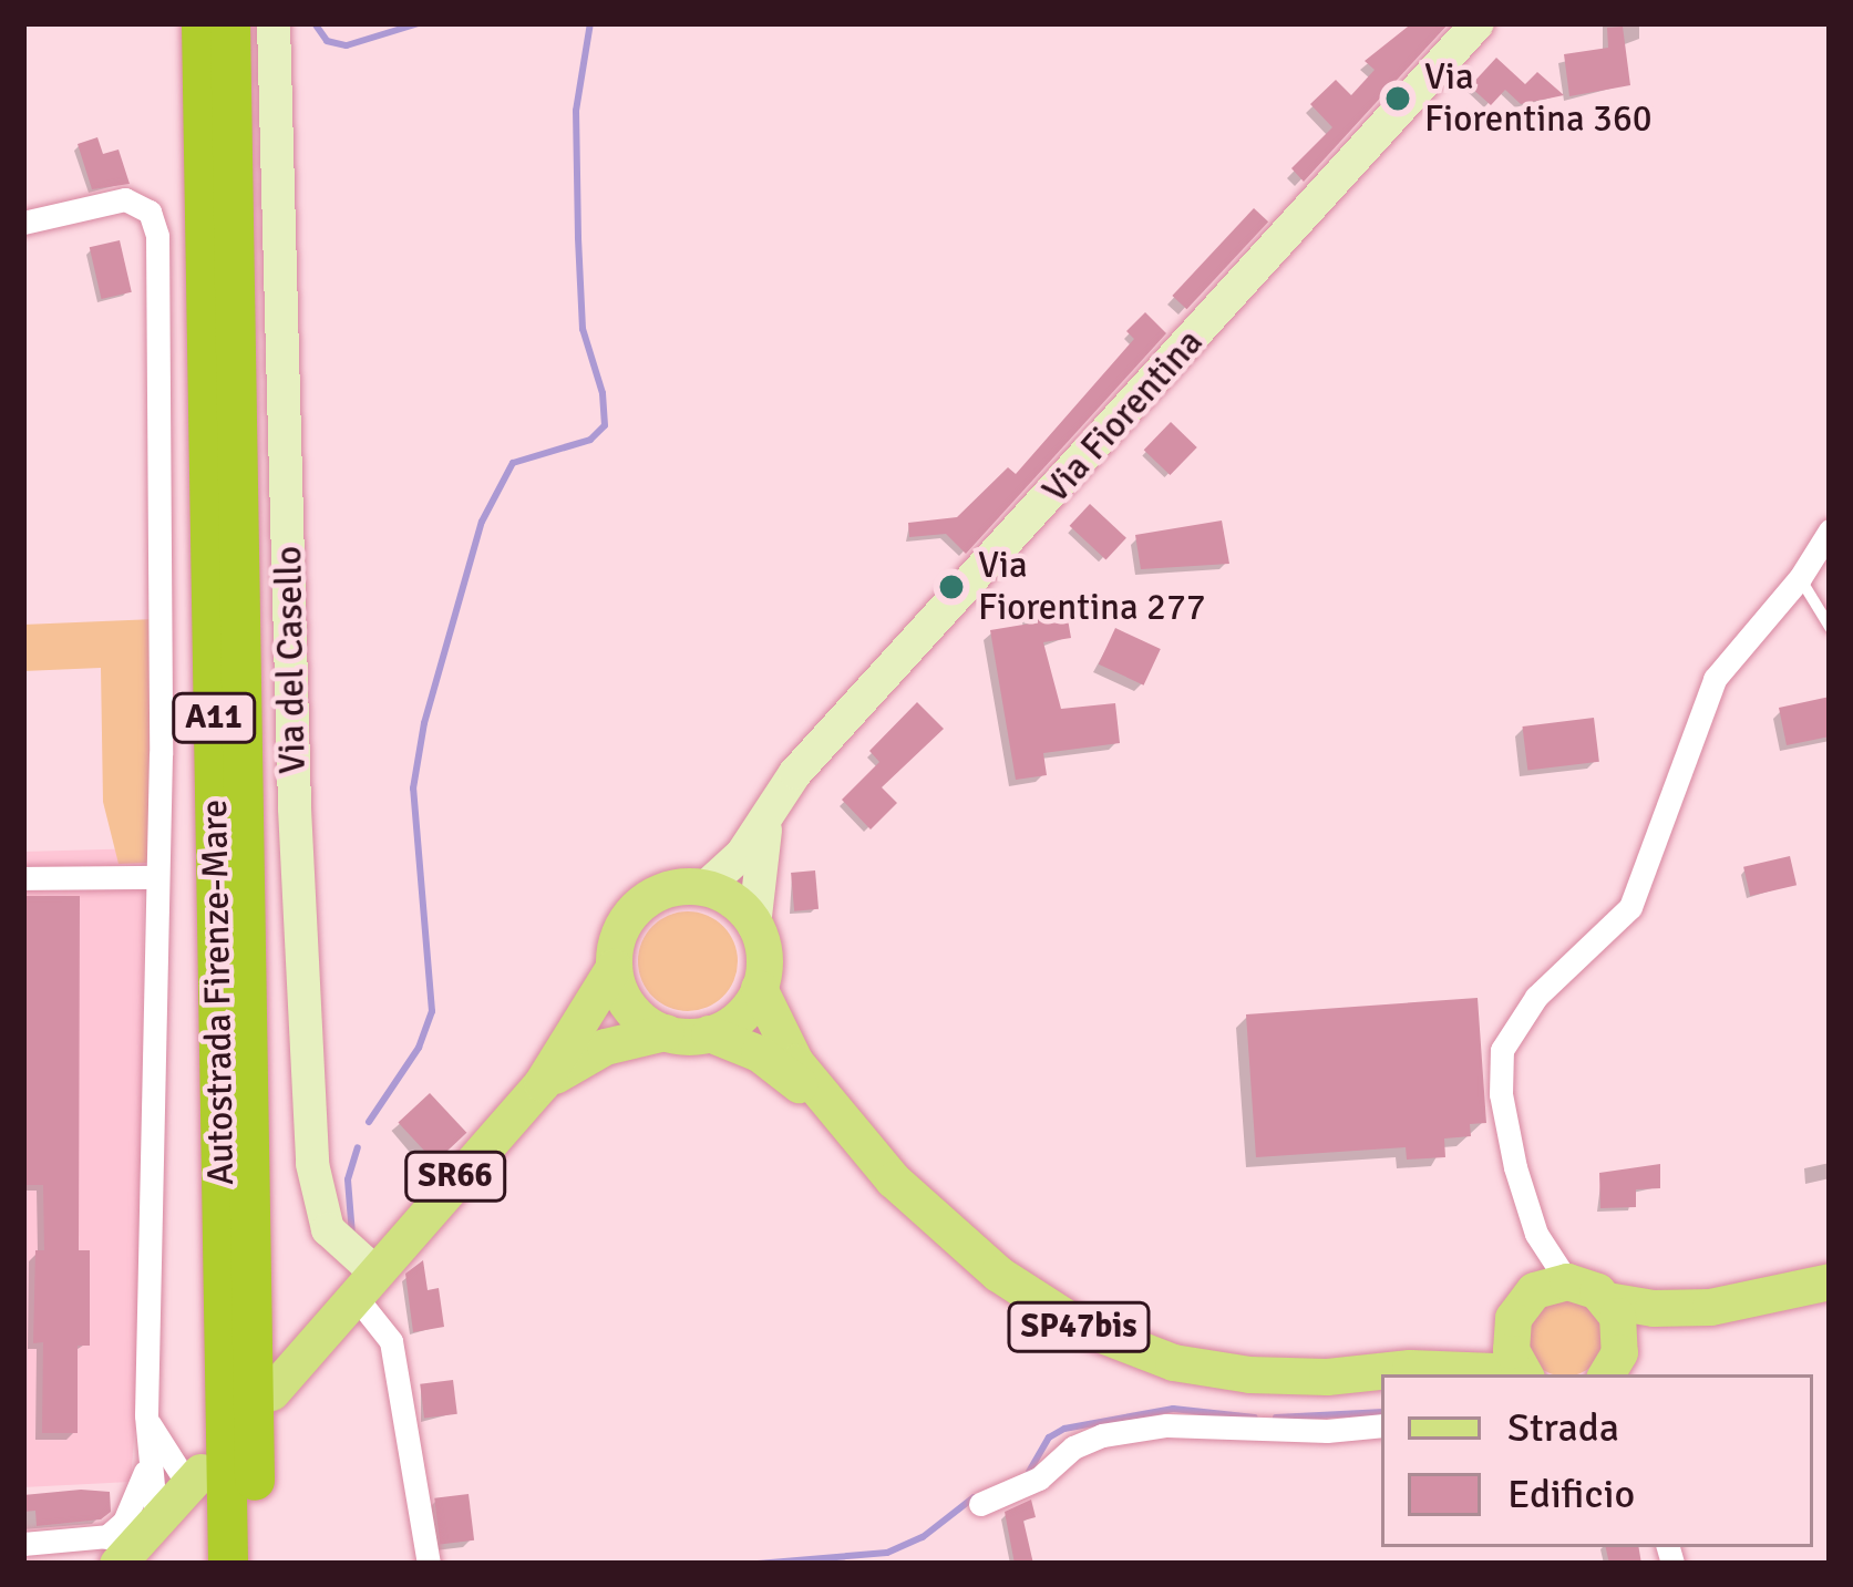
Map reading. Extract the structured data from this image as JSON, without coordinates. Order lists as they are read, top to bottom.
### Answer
{
  "streets": {
    "highway": ["A11", "Autostrada Firenze-Mare"],
    "main road": ["SR66", "SP47bis"],
    "street": ["Via Fiorentina", "Via del Casello"]
  },
  "crossings": [
    ["Via Fiorentina", "SR66"],
    ["Via Fiorentina", "SP47bis"],
    ["Via del Casello", "SR66"],
    ["SR66", "SP47bis"]
  ],
  "places": ["Via Fiorentina 360", "Via Fiorentina 277"],
  "legend": ["Strada", "Edificio"]
}
